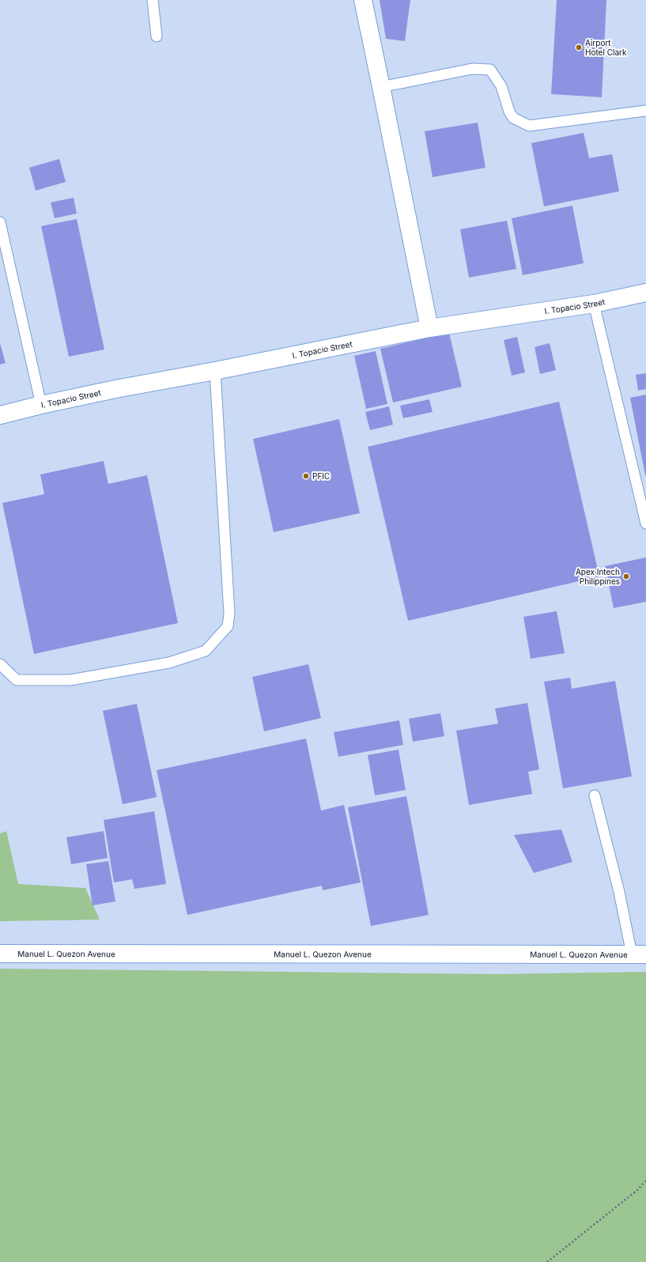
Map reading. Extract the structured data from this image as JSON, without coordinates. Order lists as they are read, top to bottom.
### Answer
{
  "streets": {
    "street": ["I. Topacio Street", "Manuel L. Quezon Avenue"]
  },
  "places": ["Airport Hotel Clark", "PFIC", "Apex Intech Philippines"]
}
